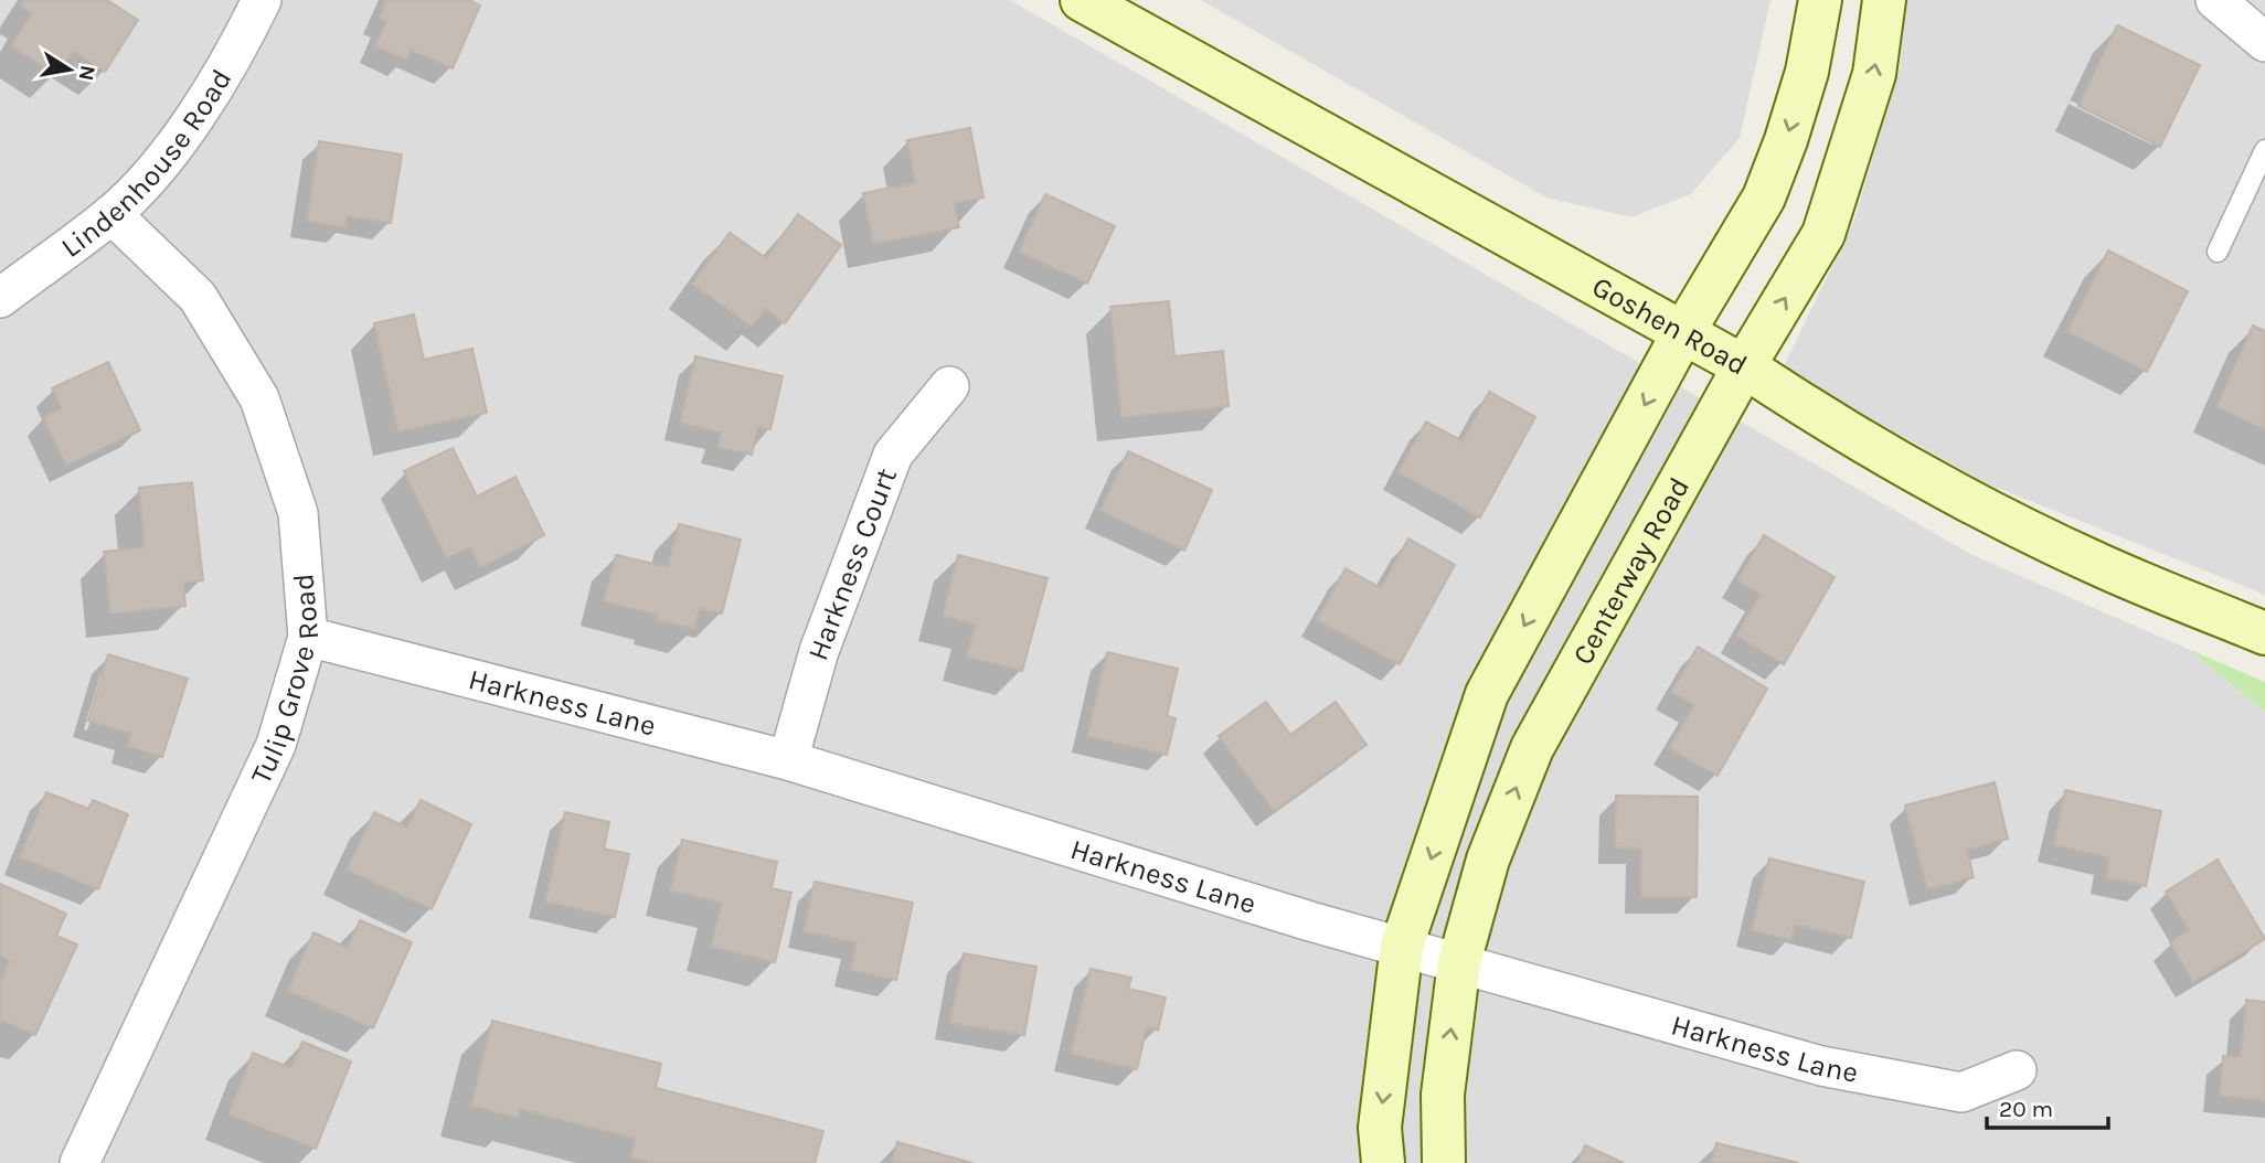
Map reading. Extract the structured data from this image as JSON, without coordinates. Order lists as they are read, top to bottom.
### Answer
{
  "streets": {
    "street": [
      "Lindenhouse Road",
      "Goshen Road",
      "Harkness Court",
      "Centerway Road",
      "Tulip Grove Road",
      "Harkness Lane"
    ]
  },
  "crossings": [
    ["Lindenhouse Road", "Tulip Grove Road"],
    ["Goshen Road", "Centerway Road"],
    ["Harkness Court", "Harkness Lane"],
    ["Centerway Road", "Harkness Lane"],
    ["Tulip Grove Road", "Harkness Lane"]
  ],
  "scale_bar": "20 m",
  "north": "right"
}
